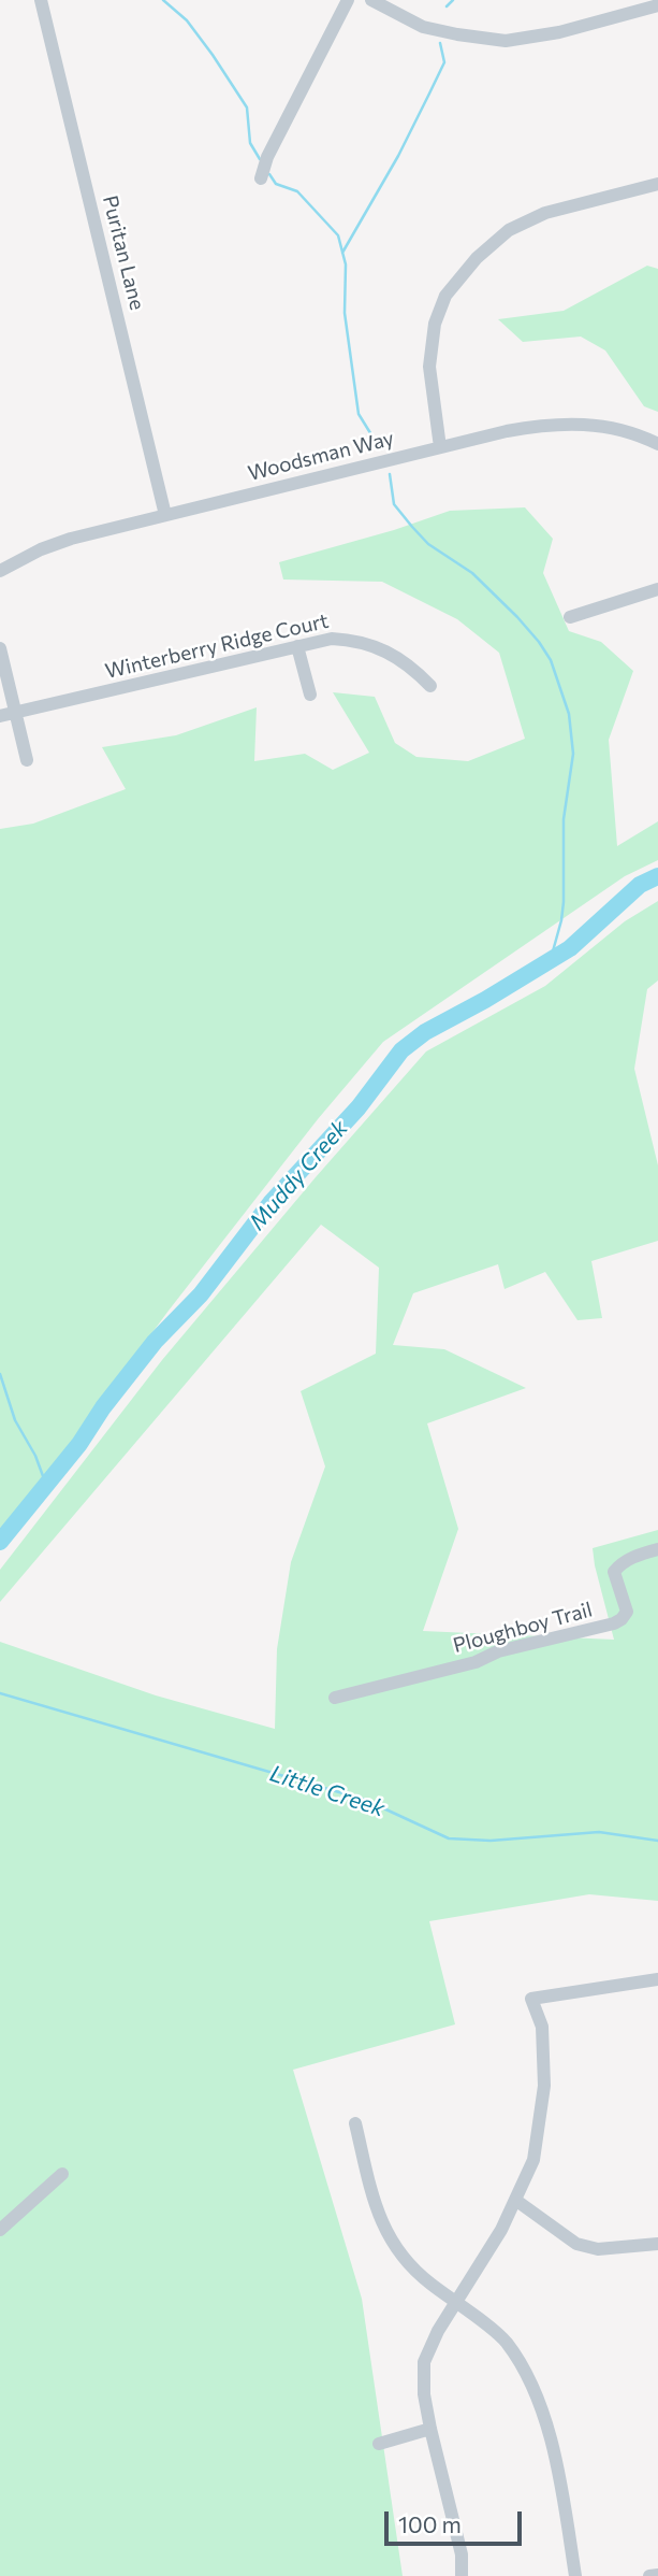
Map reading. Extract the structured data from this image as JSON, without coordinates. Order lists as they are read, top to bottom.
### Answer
{
  "streets": {
    "street": [
      "Puritan Lane",
      "Woodsman Way",
      "Winterberry Ridge Court",
      "Ploughboy Trail"
    ]
  },
  "crossings": [
    ["Puritan Lane", "Woodsman Way"]
  ],
  "water": ["Muddy Creek", "Little Creek"],
  "scale_bar": "100 m"
}
